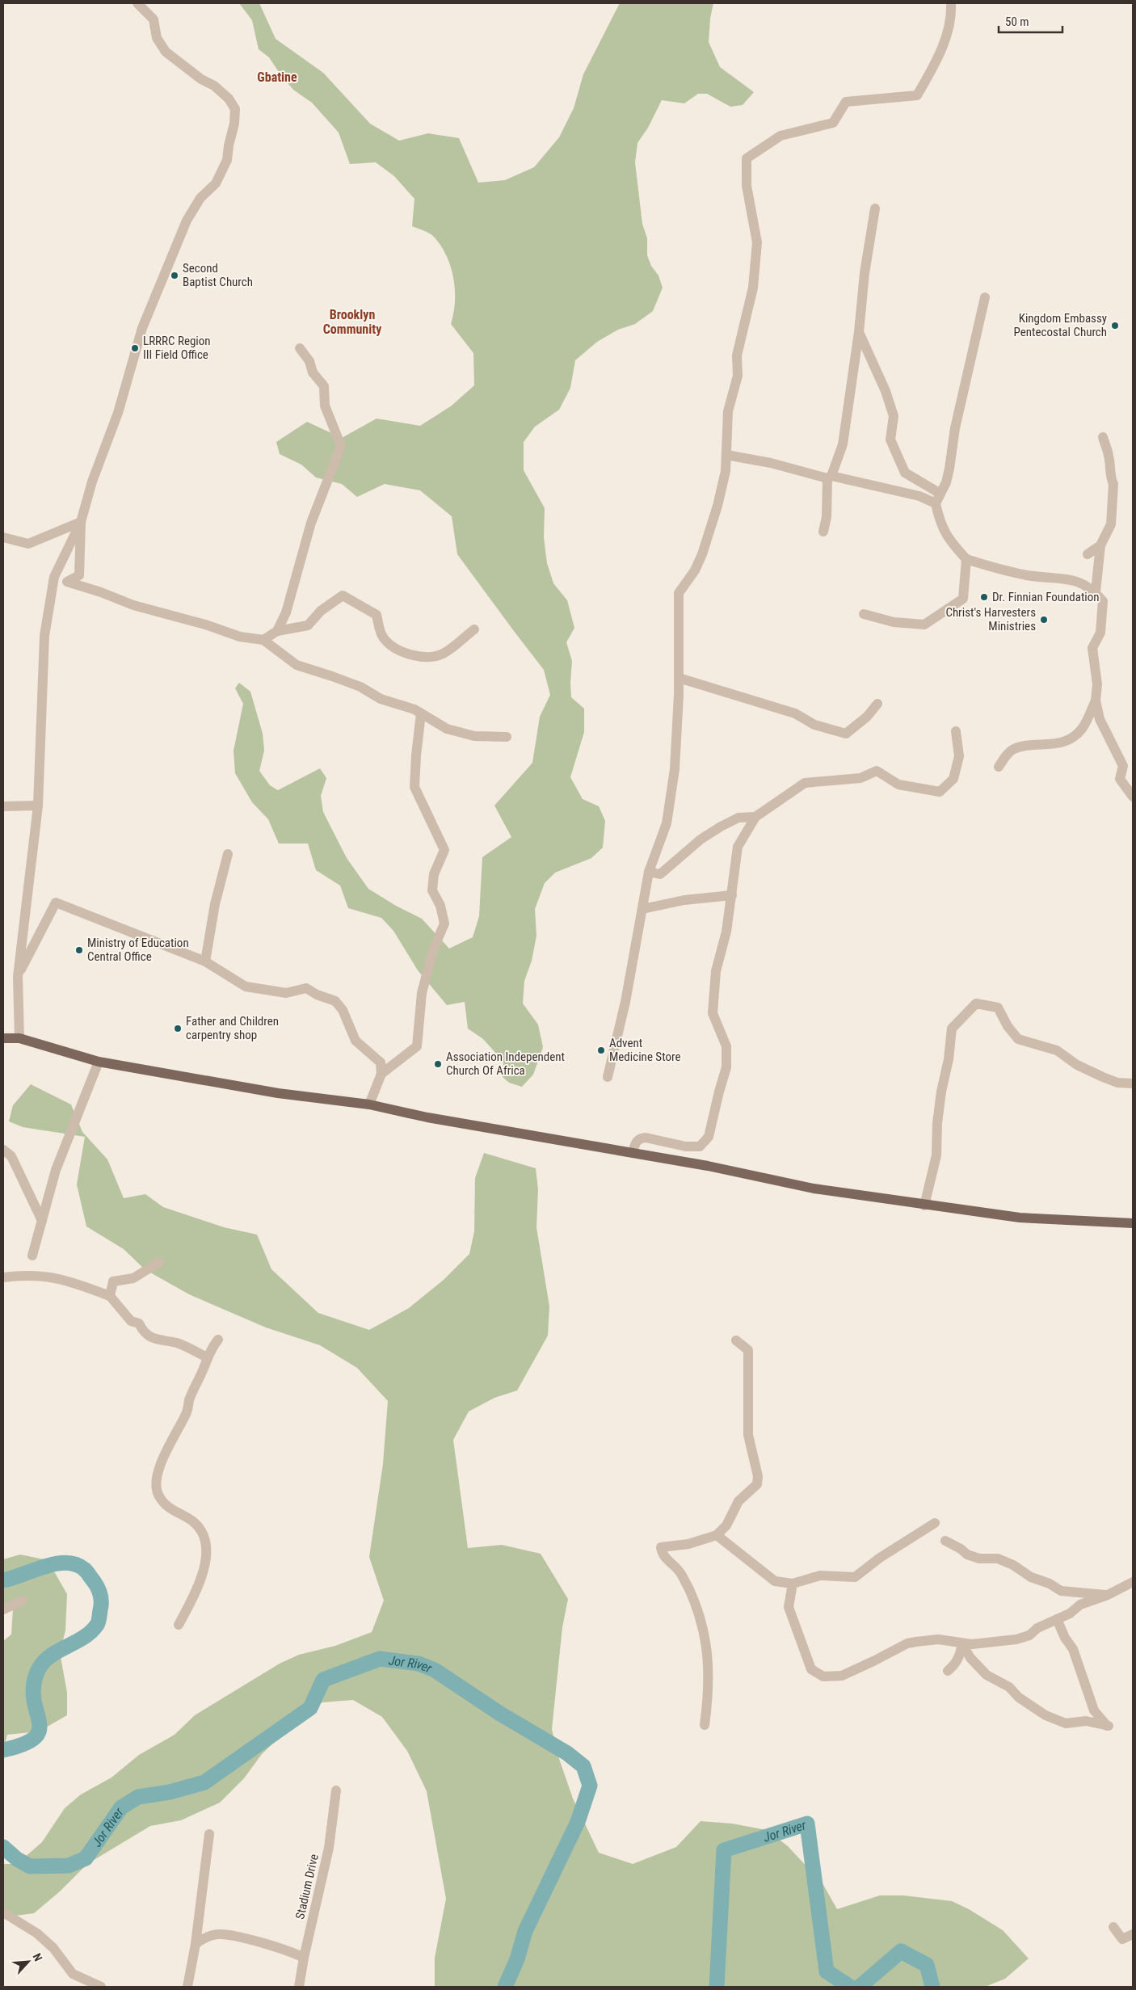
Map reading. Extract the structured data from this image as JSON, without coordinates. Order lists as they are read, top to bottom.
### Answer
{
  "streets": {
    "street": ["Stadium Drive"]
  },
  "districts": ["Gbatine", "Brooklyn Community"],
  "water": ["Jor River"],
  "places": [
    "Second Baptist Church",
    "Kingdom Embassy Pentecostal Church",
    "LRRRC Region III Field Office",
    "Dr. Finnian Foundation",
    "Christ's Harvesters Ministries",
    "Ministry of Education Central Office",
    "Father and Children carpentry shop",
    "Advent Medicine Store",
    "Association Independent Church Of Africa"
  ],
  "scale_bar": "50 m",
  "north": "top right"
}
